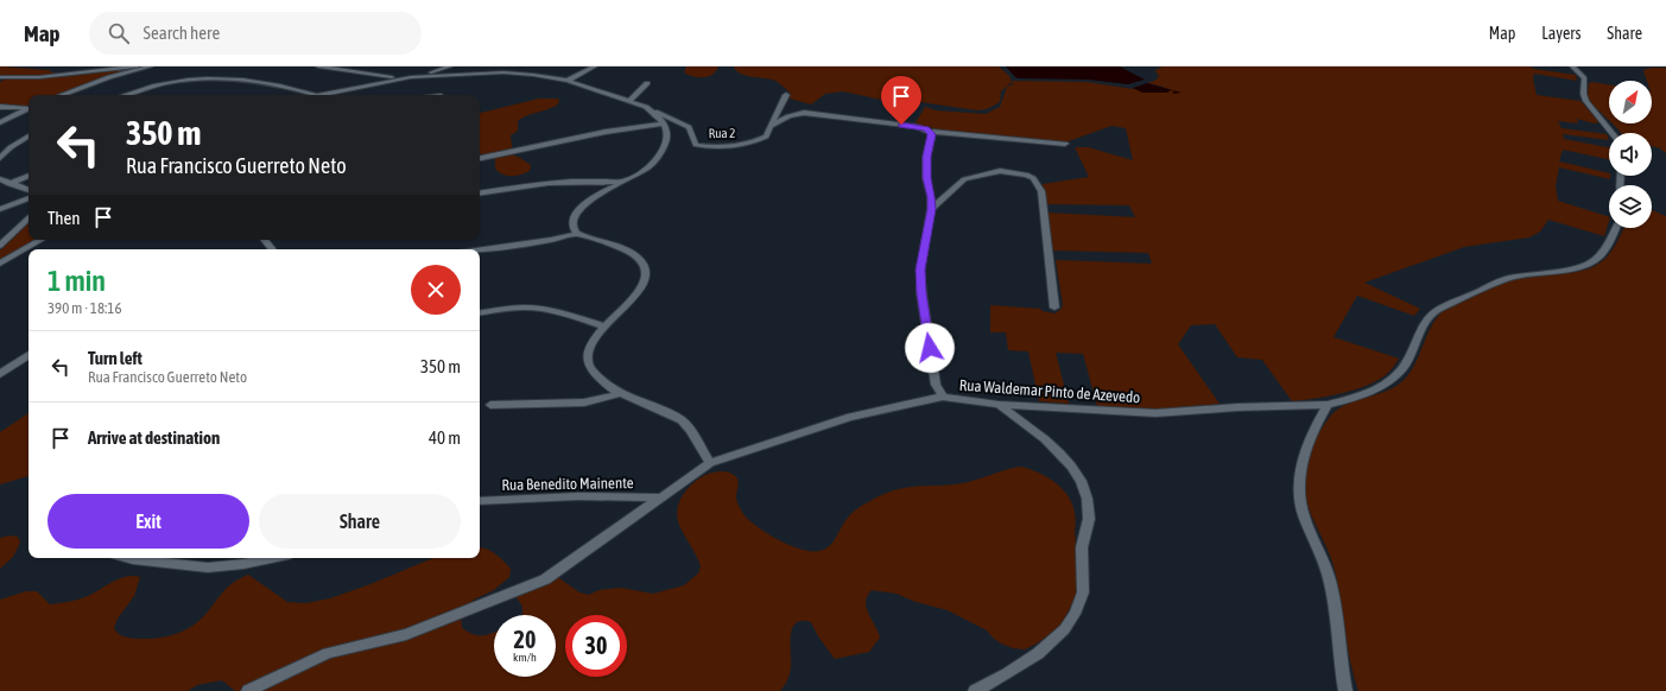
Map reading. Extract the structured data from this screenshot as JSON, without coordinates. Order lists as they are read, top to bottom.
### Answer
{
  "streets": {
    "street": ["Rua 2", "Rua Waldemar Pinto de Azevedo", "Rua Benedito Mainente"]
  },
  "crossings": [
    ["Rua Waldemar Pinto de Azevedo", "Rua Benedito Mainente"]
  ],
  "north": "top right",
  "page": {
    "header": "Map",
    "search": "Search here",
    "nav": ["Map", "Layers", "Share"],
    "turn": ["350 m", "Rua Francisco Guerreto Neto"],
    "then": "Then",
    "heading": ["1 min", "390 m · 18:16"],
    "list": [
      {
        "name": "Turn left",
        "note": "Rua Francisco Guerreto Neto",
        "value": "350 m"
      },
      {
        "name": "Arrive at destination",
        "value": "40 m"
      }
    ],
    "buttons": ["Exit", "Share"],
    "speed": "20 km/h",
    "limit": "30"
  }
}
